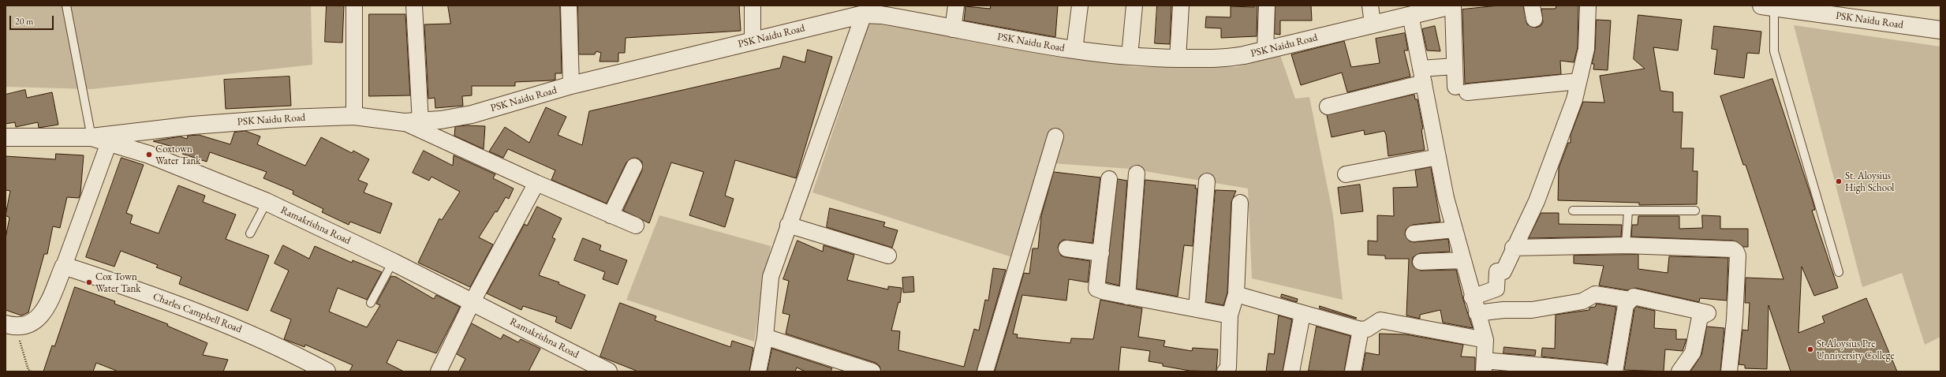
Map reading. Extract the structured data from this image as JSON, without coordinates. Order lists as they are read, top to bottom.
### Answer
{
  "streets": {
    "street": ["PSK Naidu Road", "Ramakrishna Road", "Charles Campbell Road"]
  },
  "crossings": [
    ["PSK Naidu Road", "Ramakrishna Road"]
  ],
  "places": [
    "Coxtown Water Tank",
    "St. Aloysius High School",
    "Cox Town Water Tank",
    "St Aloysius Pre Unniversity College"
  ],
  "scale_bar": "20 m"
}
